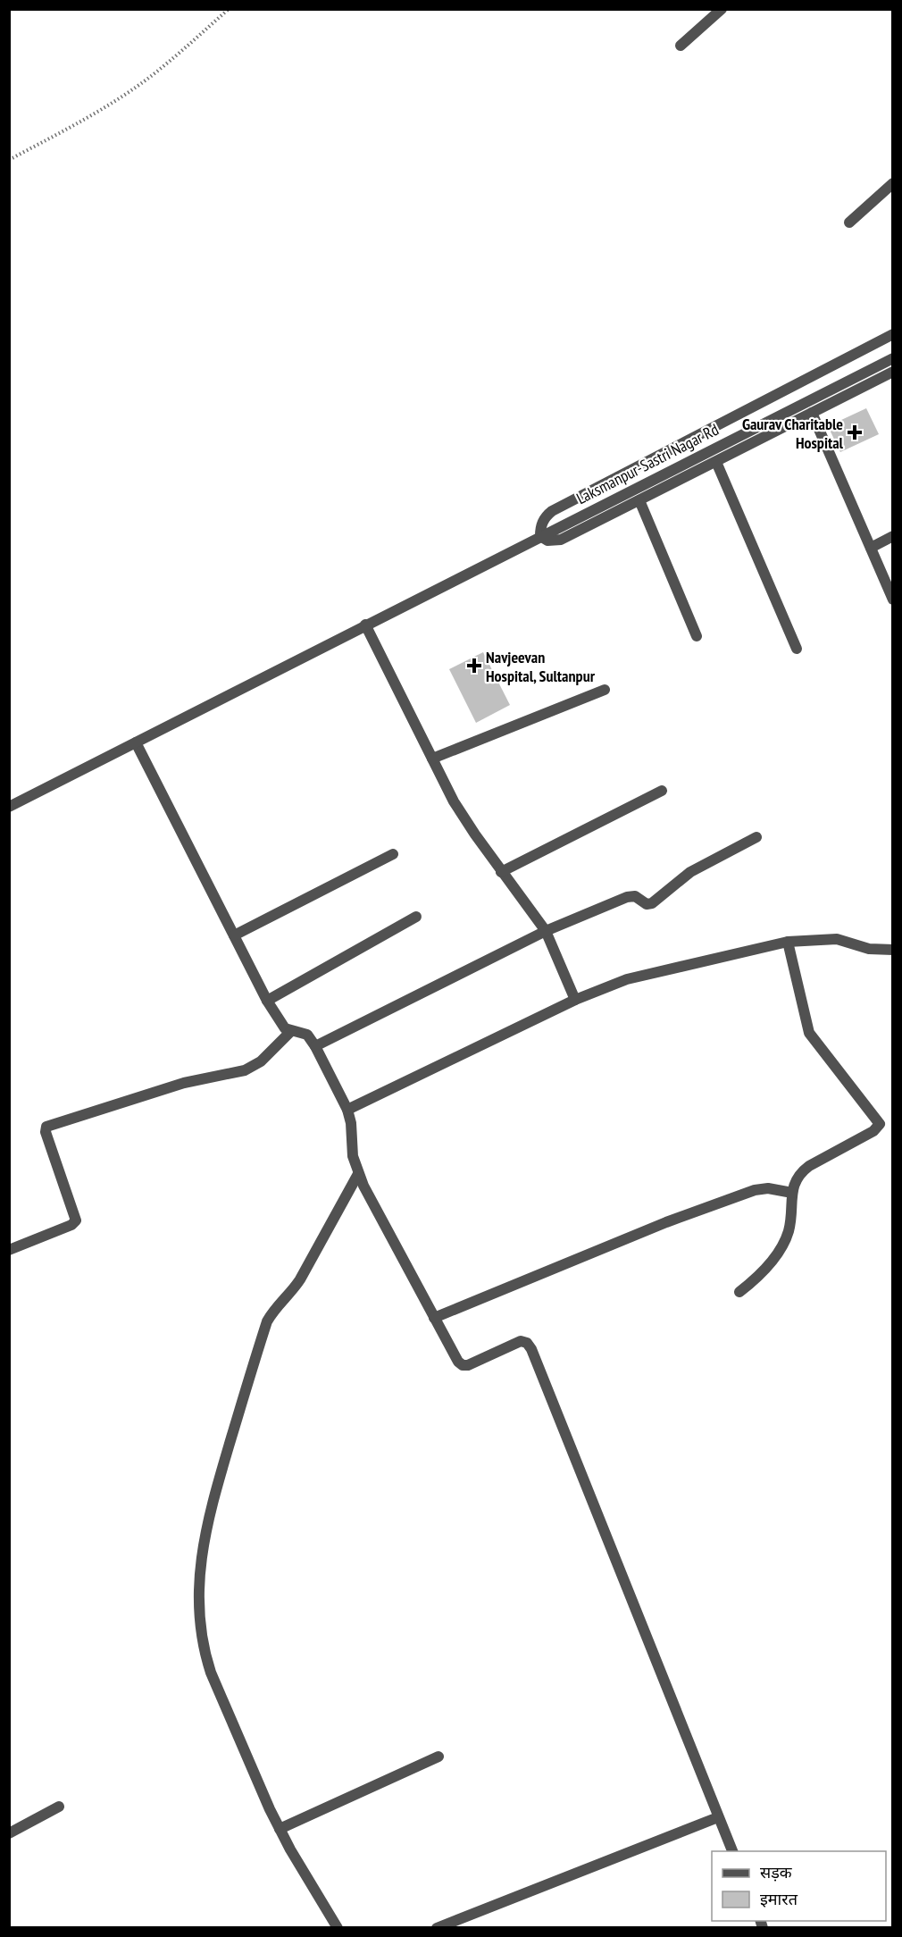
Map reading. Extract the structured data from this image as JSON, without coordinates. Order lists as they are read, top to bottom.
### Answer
{
  "streets": {
    "street": ["Laksmanpur-Sastri Nagar Rd"]
  },
  "places": {
    "health": ["Gaurav Charitable Hospital", "Navjeevan Hospital, Sultanpur"]
  },
  "legend": ["सड़क", "इमारत"]
}
